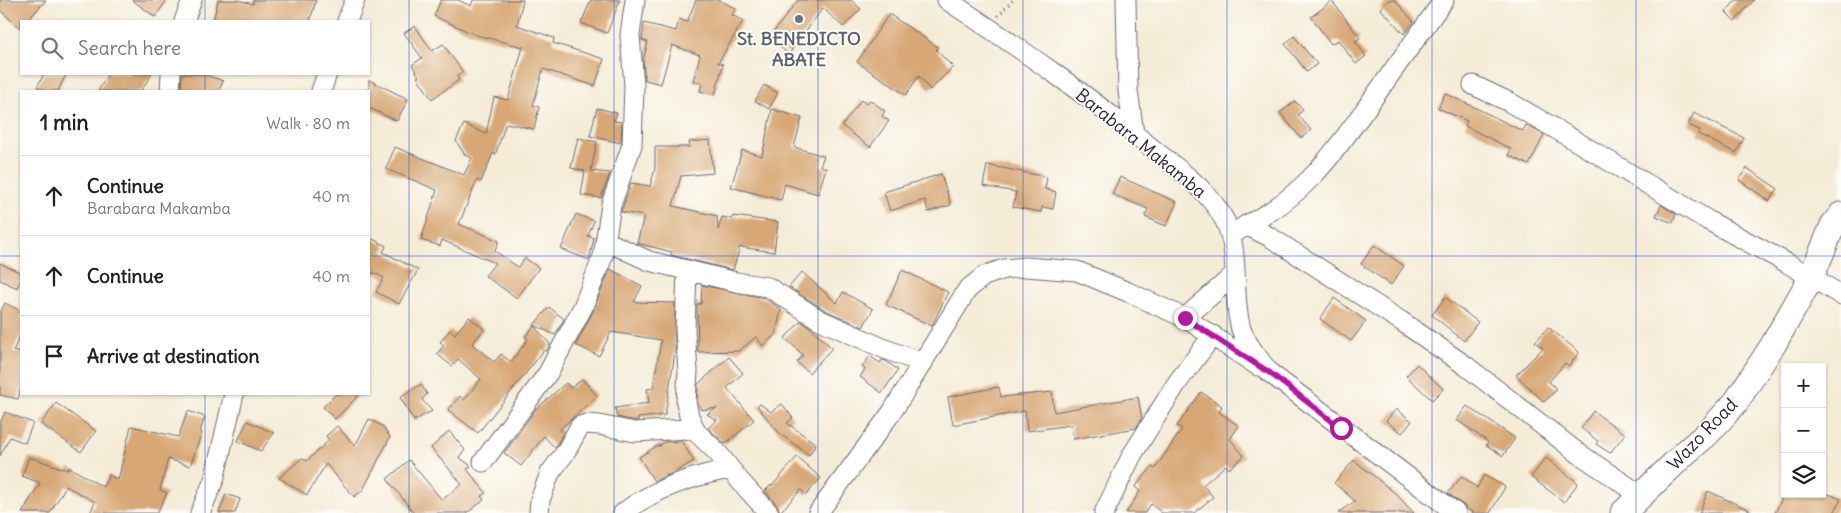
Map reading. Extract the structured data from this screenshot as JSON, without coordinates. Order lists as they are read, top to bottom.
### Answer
{
  "streets": {
    "main road": ["Wazo Road"],
    "street": ["Barabara Makamba"]
  },
  "places": ["St. BENEDICTO ABATE"],
  "page": {
    "search": "Search here",
    "heading": ["1 min", "Walk · 80 m"],
    "list": [
      ["Continue", "Barabara Makamba", "40 m"],
      ["Continue", "40 m"],
      "Arrive at destination"
    ],
    "map_buttons": ["+", "−"]
  }
}
